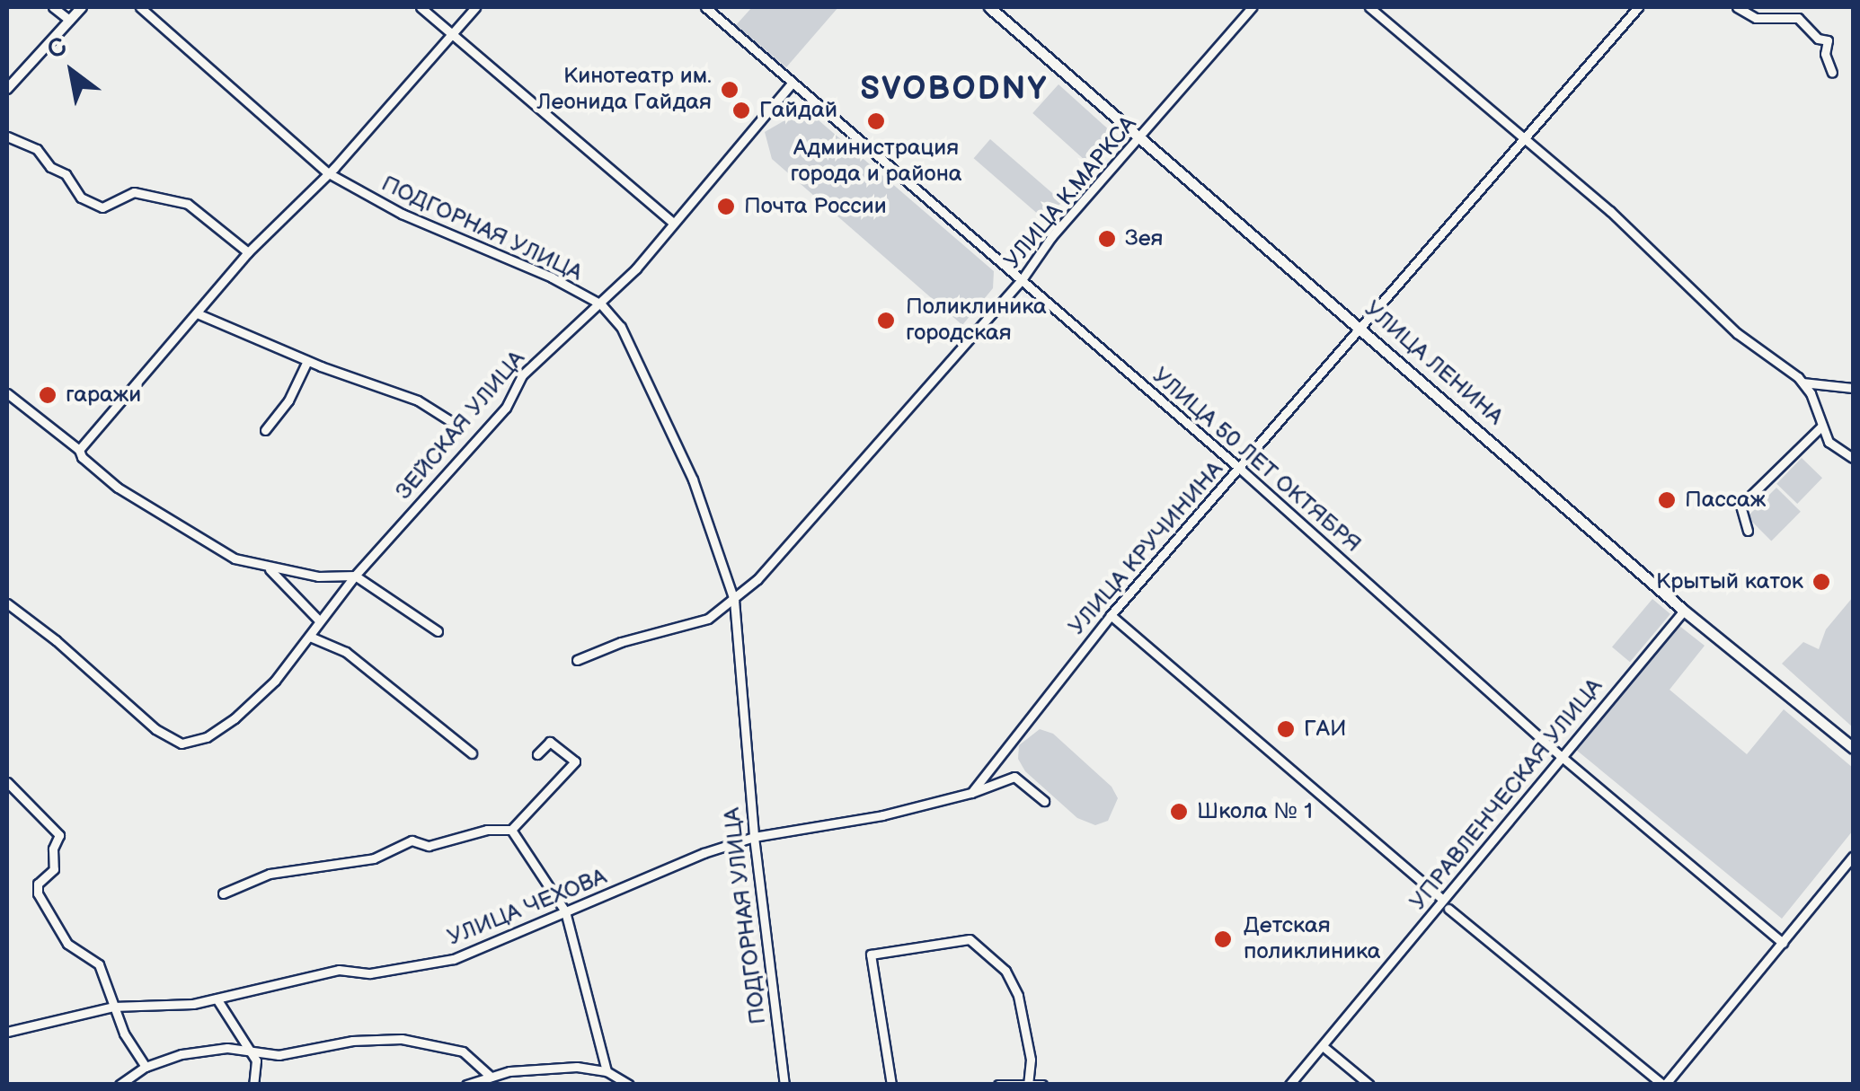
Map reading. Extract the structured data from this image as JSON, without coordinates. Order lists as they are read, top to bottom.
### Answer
{
  "streets": {
    "main road": ["УЛИЦА ЛЕНИНА"],
    "street": [
      "УЛИЦА К.МАРКСА",
      "ПОДГОРНАЯ УЛИЦА",
      "ЗЕЙСКАЯ УЛИЦА",
      "УЛИЦА 50 ЛЕТ ОКТЯБРЯ",
      "УЛИЦА КРУЧИНИНА",
      "УПРАВЛЕНЧЕСКАЯ УЛИЦА",
      "УЛИЦА ЧЕХОВА"
    ]
  },
  "crossings": [
    ["УЛИЦА К.МАРКСА", "ПОДГОРНАЯ УЛИЦА"],
    ["УЛИЦА К.МАРКСА", "УЛИЦА ЛЕНИНА"],
    ["УЛИЦА К.МАРКСА", "УЛИЦА 50 ЛЕТ ОКТЯБРЯ"],
    ["ПОДГОРНАЯ УЛИЦА", "ЗЕЙСКАЯ УЛИЦА"],
    ["ПОДГОРНАЯ УЛИЦА", "УЛИЦА ЧЕХОВА"],
    ["УЛИЦА ЛЕНИНА", "УЛИЦА КРУЧИНИНА"],
    ["УЛИЦА ЛЕНИНА", "УПРАВЛЕНЧЕСКАЯ УЛИЦА"],
    ["ЗЕЙСКАЯ УЛИЦА", "УЛИЦА 50 ЛЕТ ОКТЯБРЯ"],
    ["УЛИЦА 50 ЛЕТ ОКТЯБРЯ", "УЛИЦА КРУЧИНИНА"],
    ["УЛИЦА 50 ЛЕТ ОКТЯБРЯ", "УПРАВЛЕНЧЕСКАЯ УЛИЦА"],
    ["УЛИЦА КРУЧИНИНА", "УЛИЦА ЧЕХОВА"]
  ],
  "districts": ["SVOBODNY"],
  "places": [
    "Кинотеатр им. Леонида Гайдая",
    "Гайдай",
    "Администрация города и района",
    "Почта России",
    "Зея",
    "Поликлиника городская",
    "гаражи",
    "Пассаж",
    "Крытый каток",
    "ГАИ",
    "Школа № 1",
    "Детская поликлиника"
  ],
  "north": "top left"
}
